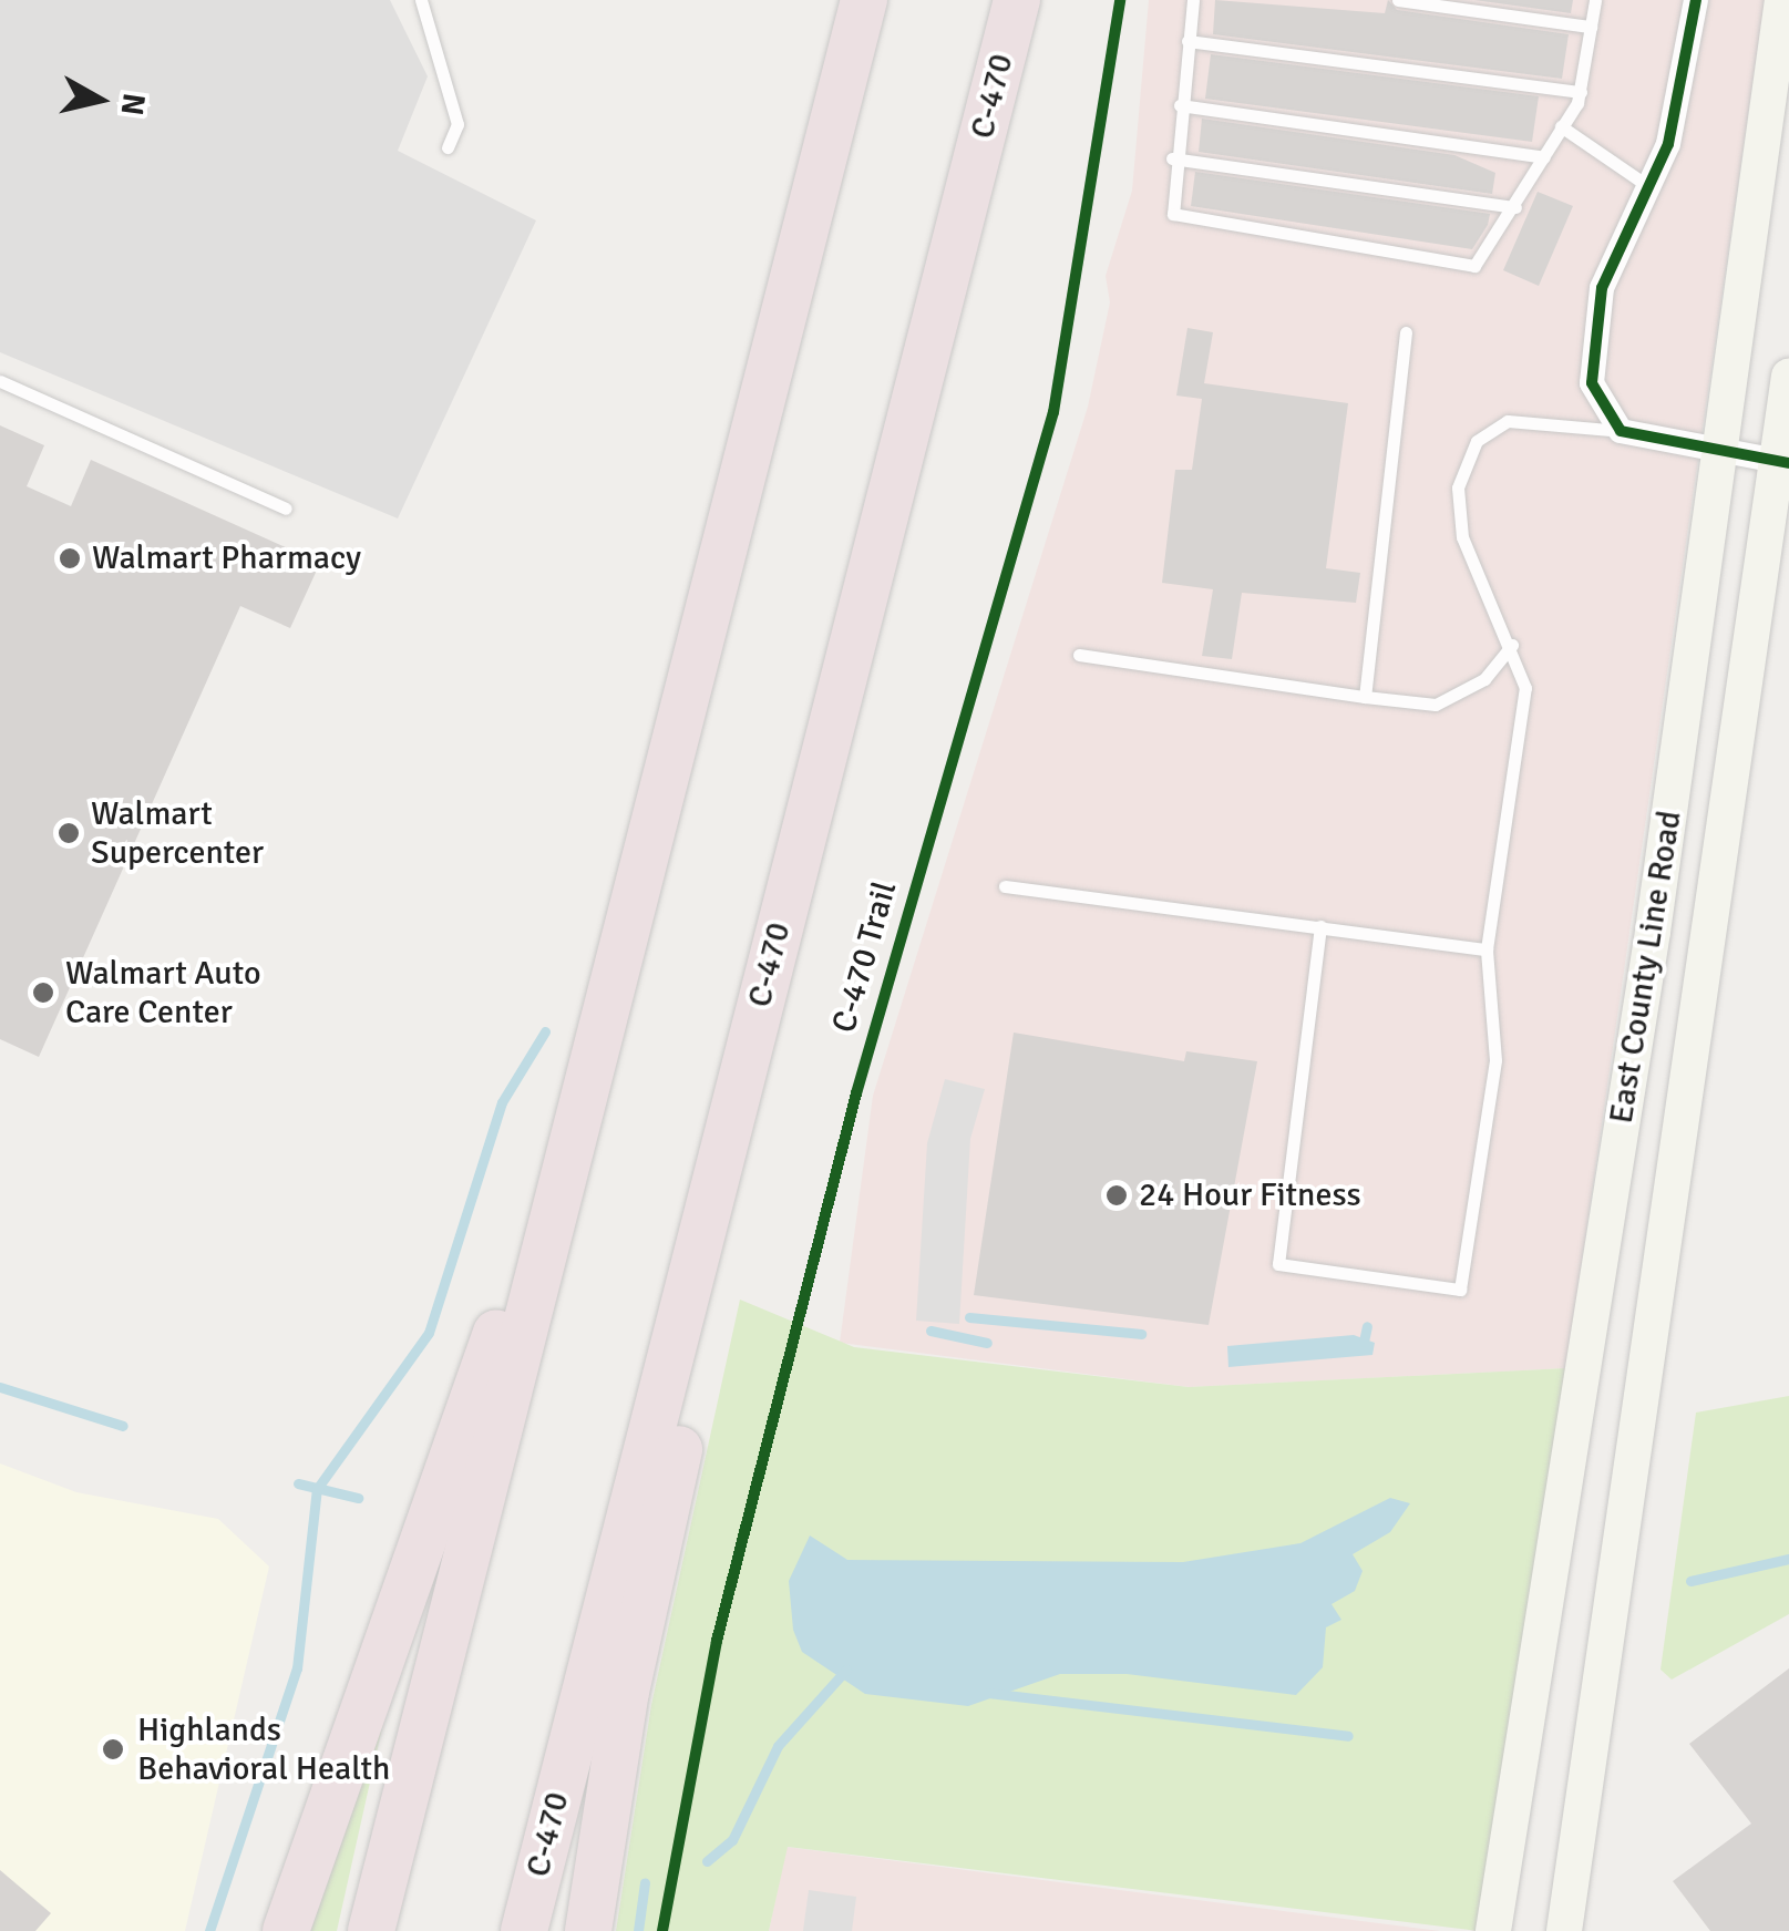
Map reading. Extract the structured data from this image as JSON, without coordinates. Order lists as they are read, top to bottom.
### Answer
{
  "streets": {
    "highway": ["C-470"],
    "main road": ["East County Line Road"],
    "cycle path": ["C-470 Trail"]
  },
  "places": [
    "Walmart Pharmacy",
    "Walmart Supercenter",
    "Walmart Auto Care Center",
    "24 Hour Fitness",
    "Highlands Behavioral Health"
  ],
  "north": "right"
}
